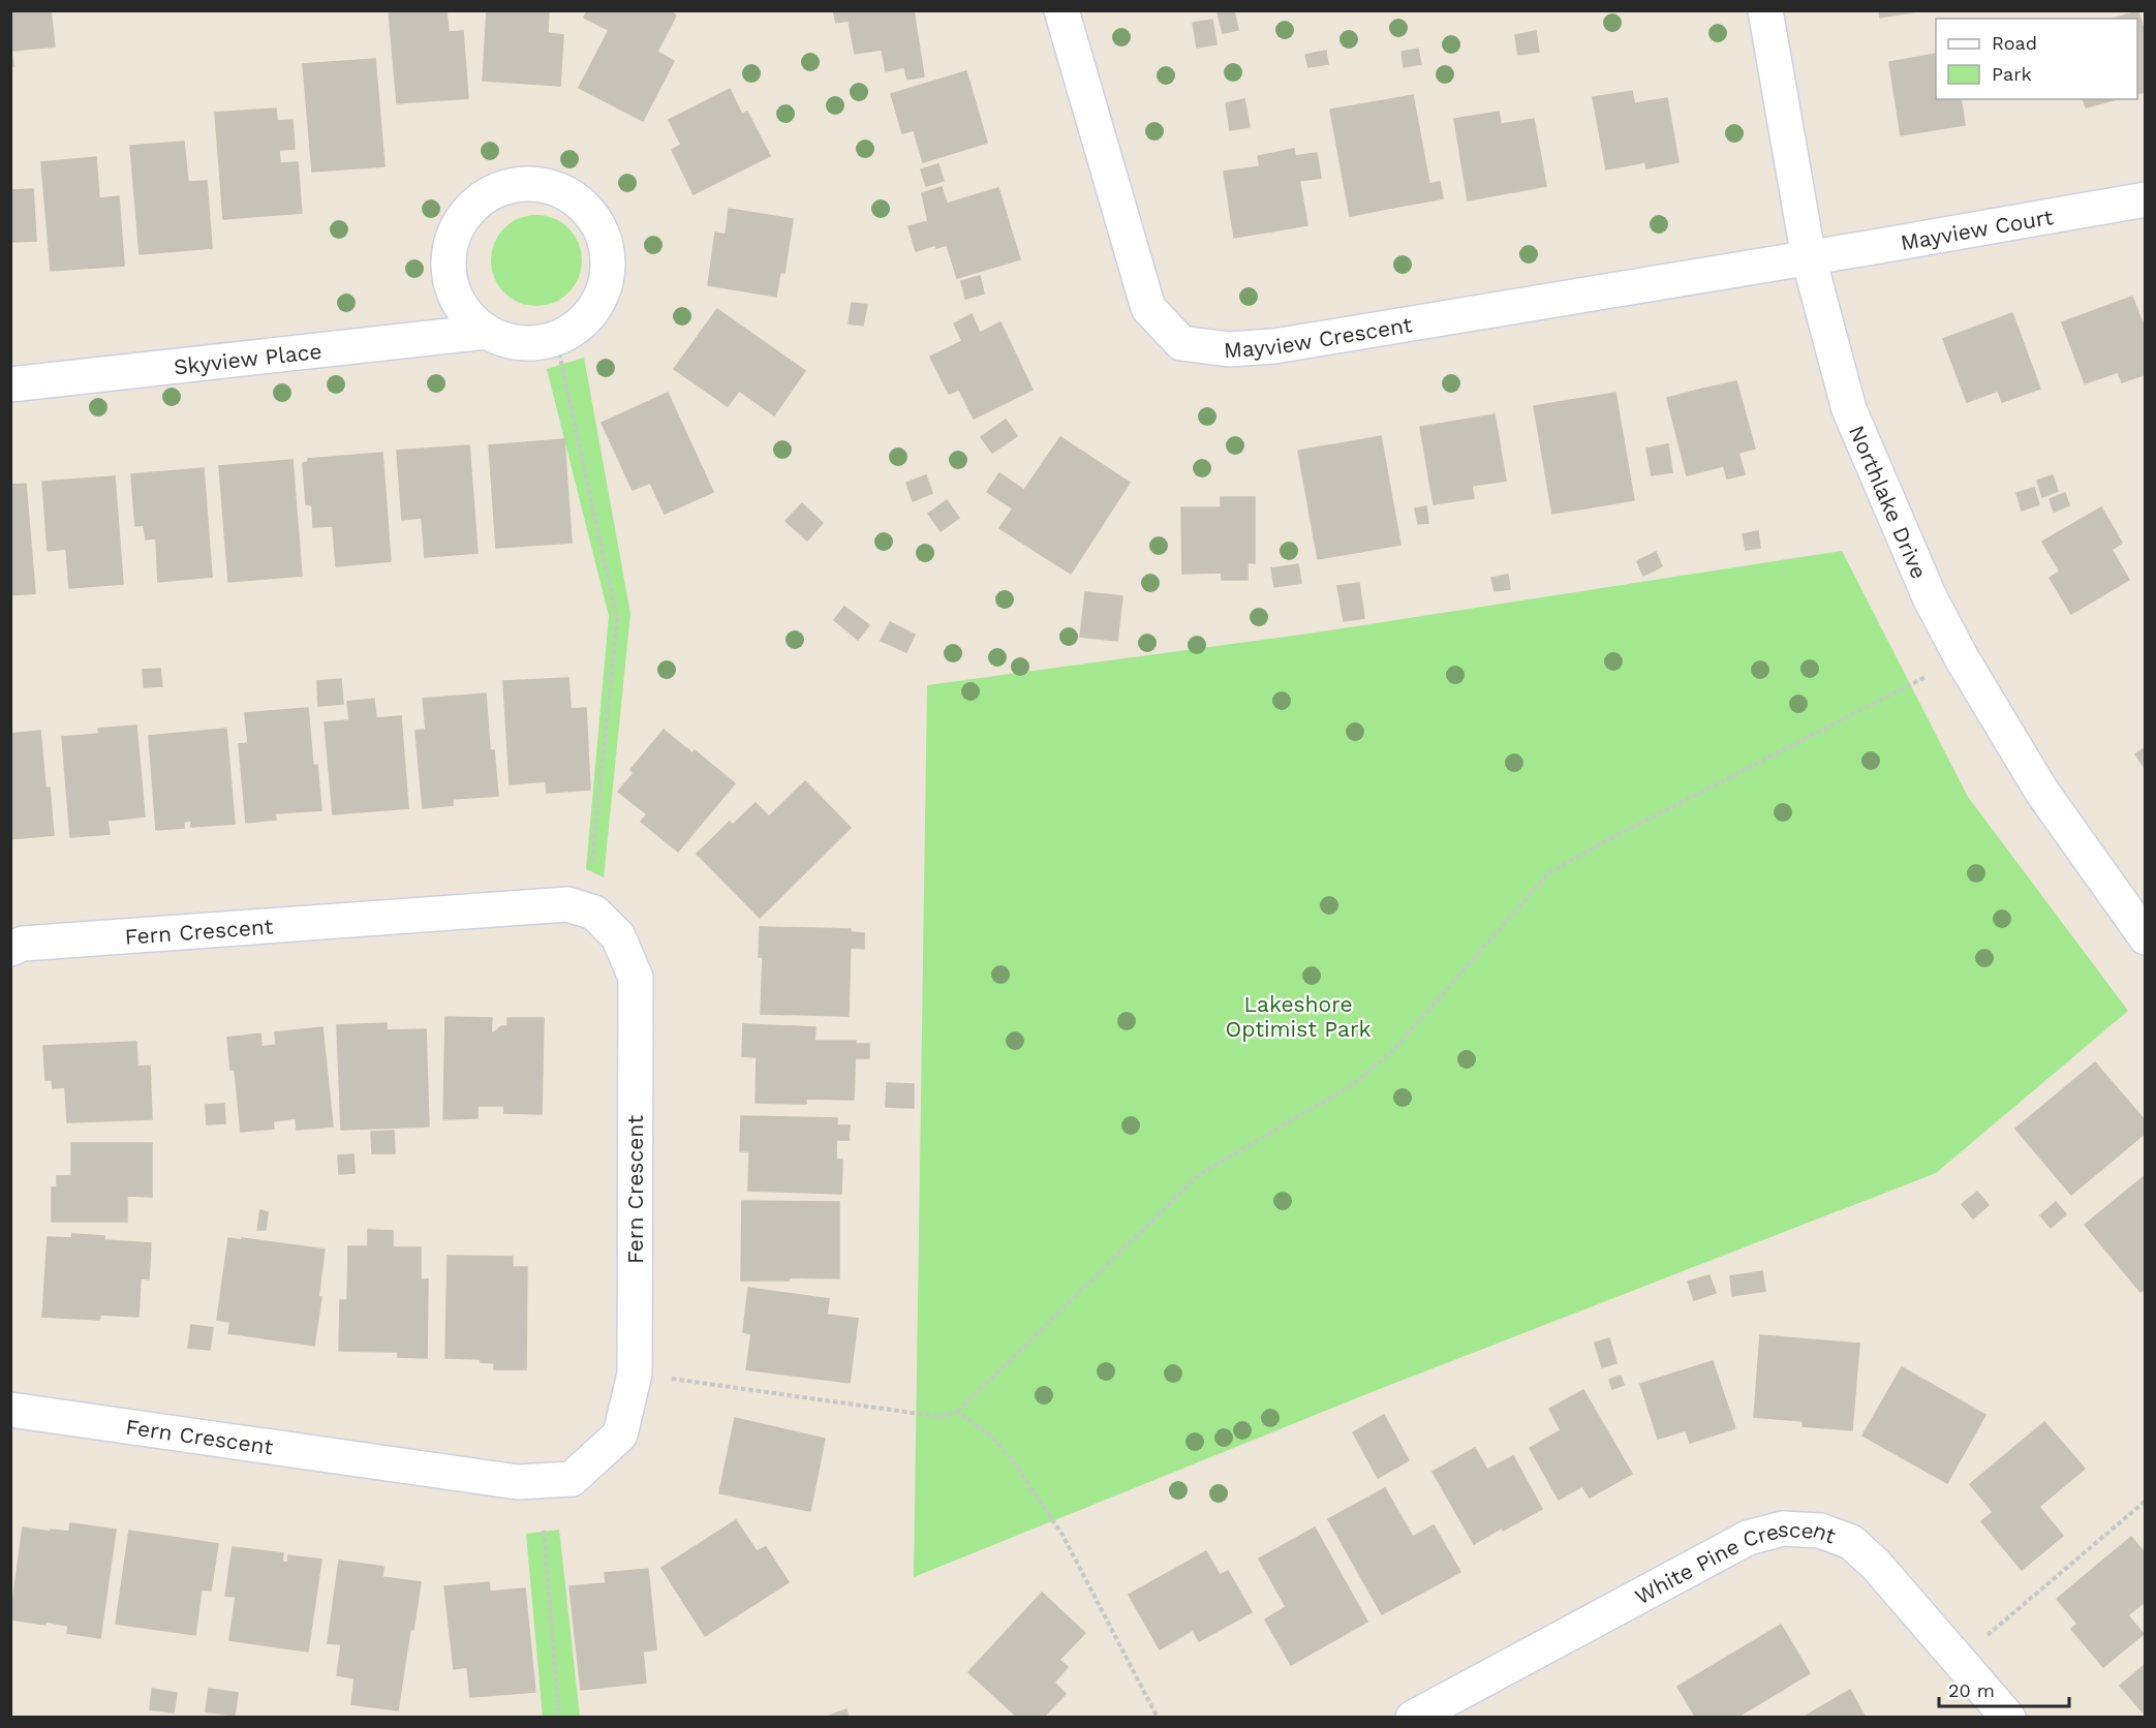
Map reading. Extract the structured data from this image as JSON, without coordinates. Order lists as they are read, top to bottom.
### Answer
{
  "streets": {
    "street": [
      "Mayview Court",
      "Mayview Crescent",
      "Skyview Place",
      "Northlake Drive",
      "Fern Crescent",
      "White Pine Crescent"
    ]
  },
  "crossings": [
    ["Mayview Court", "Mayview Crescent"],
    ["Mayview Court", "Northlake Drive"],
    ["Mayview Crescent", "Northlake Drive"]
  ],
  "parks": ["Lakeshore Optimist Park"],
  "legend": ["Road", "Park"],
  "scale_bar": "20 m"
}
